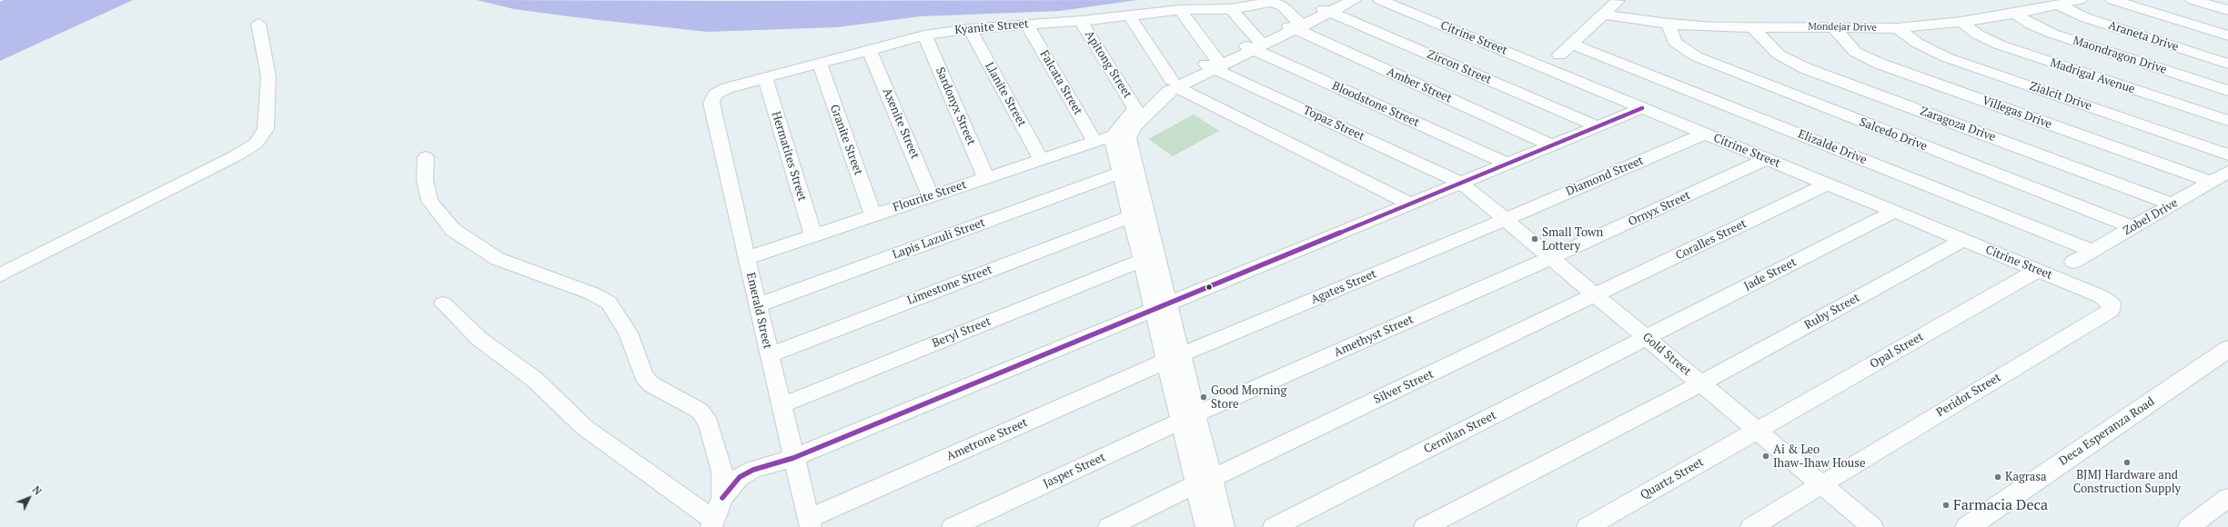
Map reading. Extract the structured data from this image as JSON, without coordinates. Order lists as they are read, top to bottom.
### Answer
{
  "streets": {
    "street": [
      "Kyanite Street",
      "Mondejar Drive",
      "Araneta Drive",
      "Citrine Street",
      "Maondragon Drive",
      "Apitong Street",
      "Zircon Street",
      "Madrigal Avenue",
      "Falcata Street",
      "Amber Street",
      "Llanite Street",
      "Zialcit Drive",
      "Bloodstone Street",
      "Sardonyx Street",
      "Villegas Drive",
      "Axenite Street",
      "Topaz Street",
      "Zaragoza Drive",
      "Salcedo Drive",
      "Granite Street",
      "Elizalde Drive",
      "Hermatites Street",
      "Diamond Street",
      "Flourite Street",
      "Ornyx Street",
      "Zobel Drive",
      "Lapis Lazuli Street",
      "Coralles Street",
      "Jade Street",
      "Limestone Street",
      "Agates Street",
      "Emerald Street",
      "Ruby Street",
      "Beryl Street",
      "Amethyst Street",
      "Opal Street",
      "Gold Street",
      "Silver Street",
      "Peridot Street",
      "Deca Esperanza Road",
      "Cernilan Street",
      "Ametrone Street",
      "Jasper Street",
      "Quartz Street"
    ]
  },
  "crossings": [
    ["Kyanite Street", "Apitong Street"],
    ["Kyanite Street", "Falcata Street"],
    ["Kyanite Street", "Amber Street"],
    ["Kyanite Street", "Llanite Street"],
    ["Kyanite Street", "Sardonyx Street"],
    ["Kyanite Street", "Axenite Street"],
    ["Kyanite Street", "Granite Street"],
    ["Kyanite Street", "Hermatites Street"],
    ["Kyanite Street", "Emerald Street"],
    ["Mondejar Drive", "Araneta Drive"],
    ["Mondejar Drive", "Maondragon Drive"],
    ["Mondejar Drive", "Madrigal Avenue"],
    ["Mondejar Drive", "Zialcit Drive"],
    ["Mondejar Drive", "Villegas Drive"],
    ["Mondejar Drive", "Zaragoza Drive"],
    ["Mondejar Drive", "Salcedo Drive"],
    ["Citrine Street", "Diamond Street"],
    ["Citrine Street", "Ornyx Street"],
    ["Citrine Street", "Coralles Street"],
    ["Citrine Street", "Jade Street"],
    ["Citrine Street", "Ruby Street"],
    ["Citrine Street", "Opal Street"],
    ["Citrine Street", "Peridot Street"],
    ["Falcata Street", "Flourite Street"],
    ["Llanite Street", "Flourite Street"],
    ["Sardonyx Street", "Flourite Street"],
    ["Villegas Drive", "Zobel Drive"],
    ["Axenite Street", "Flourite Street"],
    ["Topaz Street", "Gold Street"],
    ["Zaragoza Drive", "Zobel Drive"],
    ["Salcedo Drive", "Zobel Drive"],
    ["Granite Street", "Flourite Street"],
    ["Elizalde Drive", "Zobel Drive"],
    ["Hermatites Street", "Flourite Street"],
    ["Diamond Street", "Agates Street"],
    ["Diamond Street", "Gold Street"],
    ["Flourite Street", "Emerald Street"],
    ["Ornyx Street", "Amethyst Street"],
    ["Ornyx Street", "Gold Street"],
    ["Lapis Lazuli Street", "Emerald Street"],
    ["Coralles Street", "Gold Street"],
    ["Coralles Street", "Silver Street"],
    ["Jade Street", "Gold Street"],
    ["Jade Street", "Cernilan Street"],
    ["Limestone Street", "Emerald Street"],
    ["Agates Street", "Gold Street"],
    ["Agates Street", "Ametrone Street"],
    ["Emerald Street", "Beryl Street"],
    ["Emerald Street", "Ametrone Street"],
    ["Ruby Street", "Gold Street"],
    ["Amethyst Street", "Gold Street"],
    ["Amethyst Street", "Jasper Street"],
    ["Opal Street", "Gold Street"],
    ["Opal Street", "Quartz Street"],
    ["Gold Street", "Silver Street"],
    ["Gold Street", "Peridot Street"],
    ["Gold Street", "Cernilan Street"],
    ["Gold Street", "Quartz Street"]
  ],
  "places": [
    "Small Town Lottery",
    "Good Morning Store",
    "Ai & Leo Ihaw-Ihaw House",
    "BJMJ Hardware and Construction Supply",
    "Kagrasa",
    "Farmacia Deca"
  ],
  "north": "top right"
}
